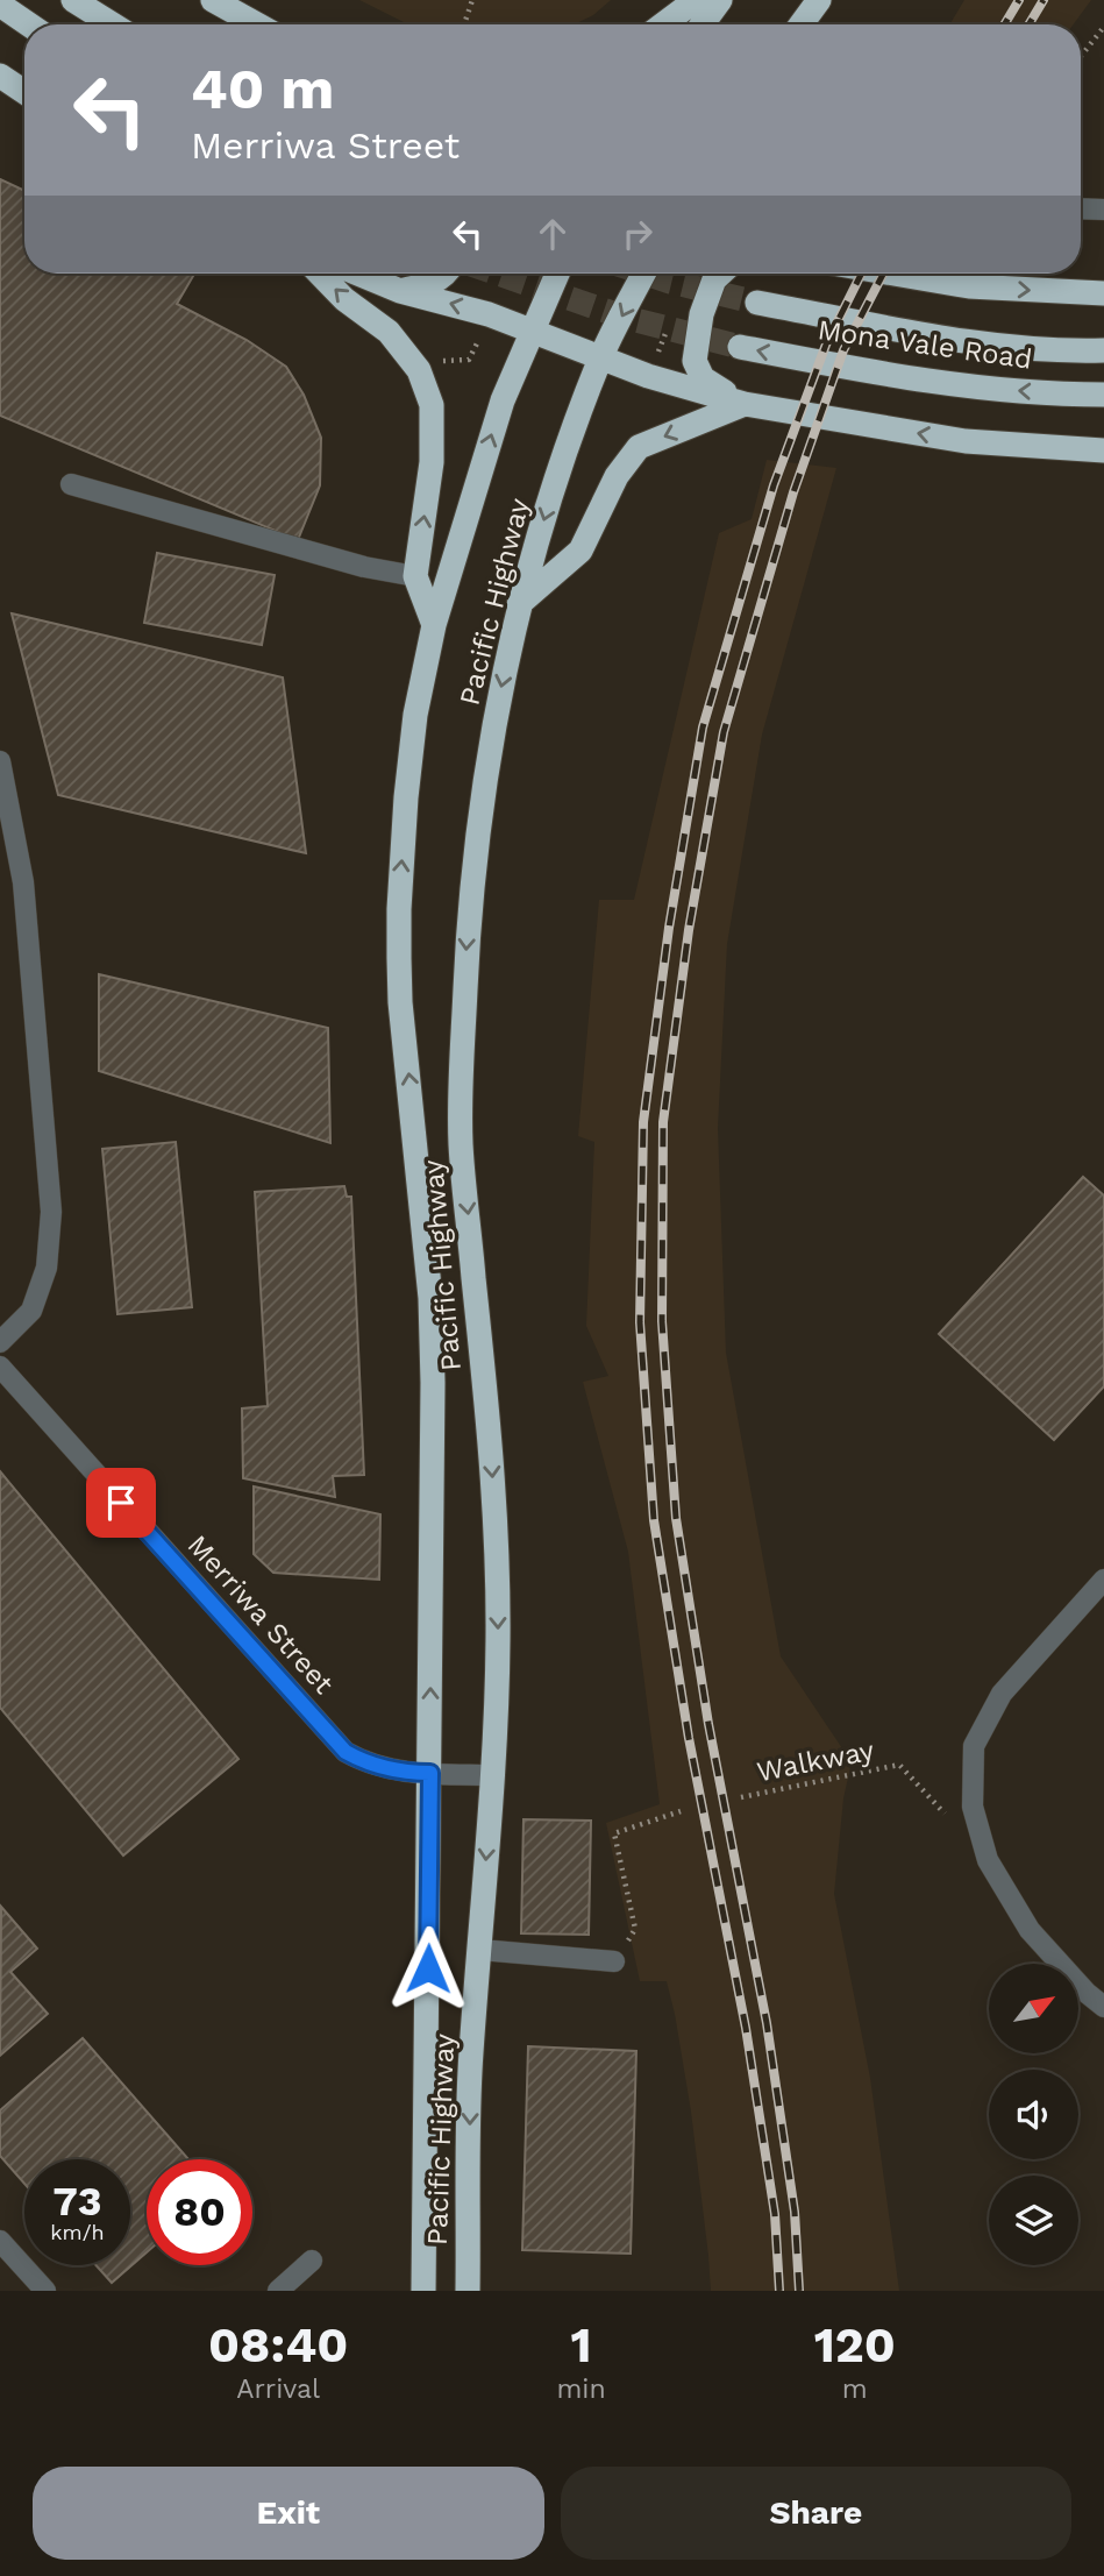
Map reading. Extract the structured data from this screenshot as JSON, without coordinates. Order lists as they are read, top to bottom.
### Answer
{
  "streets": {
    "highway": ["Mona Vale Road", "Pacific Highway"],
    "street": ["Merriwa Street"],
    "path": ["Walkway"]
  },
  "crossings": [
    ["Pacific Highway", "Merriwa Street"]
  ],
  "north": "top right",
  "page": {
    "turn": ["40 m", "Merriwa Street"],
    "speed": "73 km/h",
    "limit": "80",
    "eta": [
      "08:40",
      "Arrival",
      "1",
      "min",
      "120",
      "m"
    ],
    "buttons": ["Exit", "Share"]
  }
}
